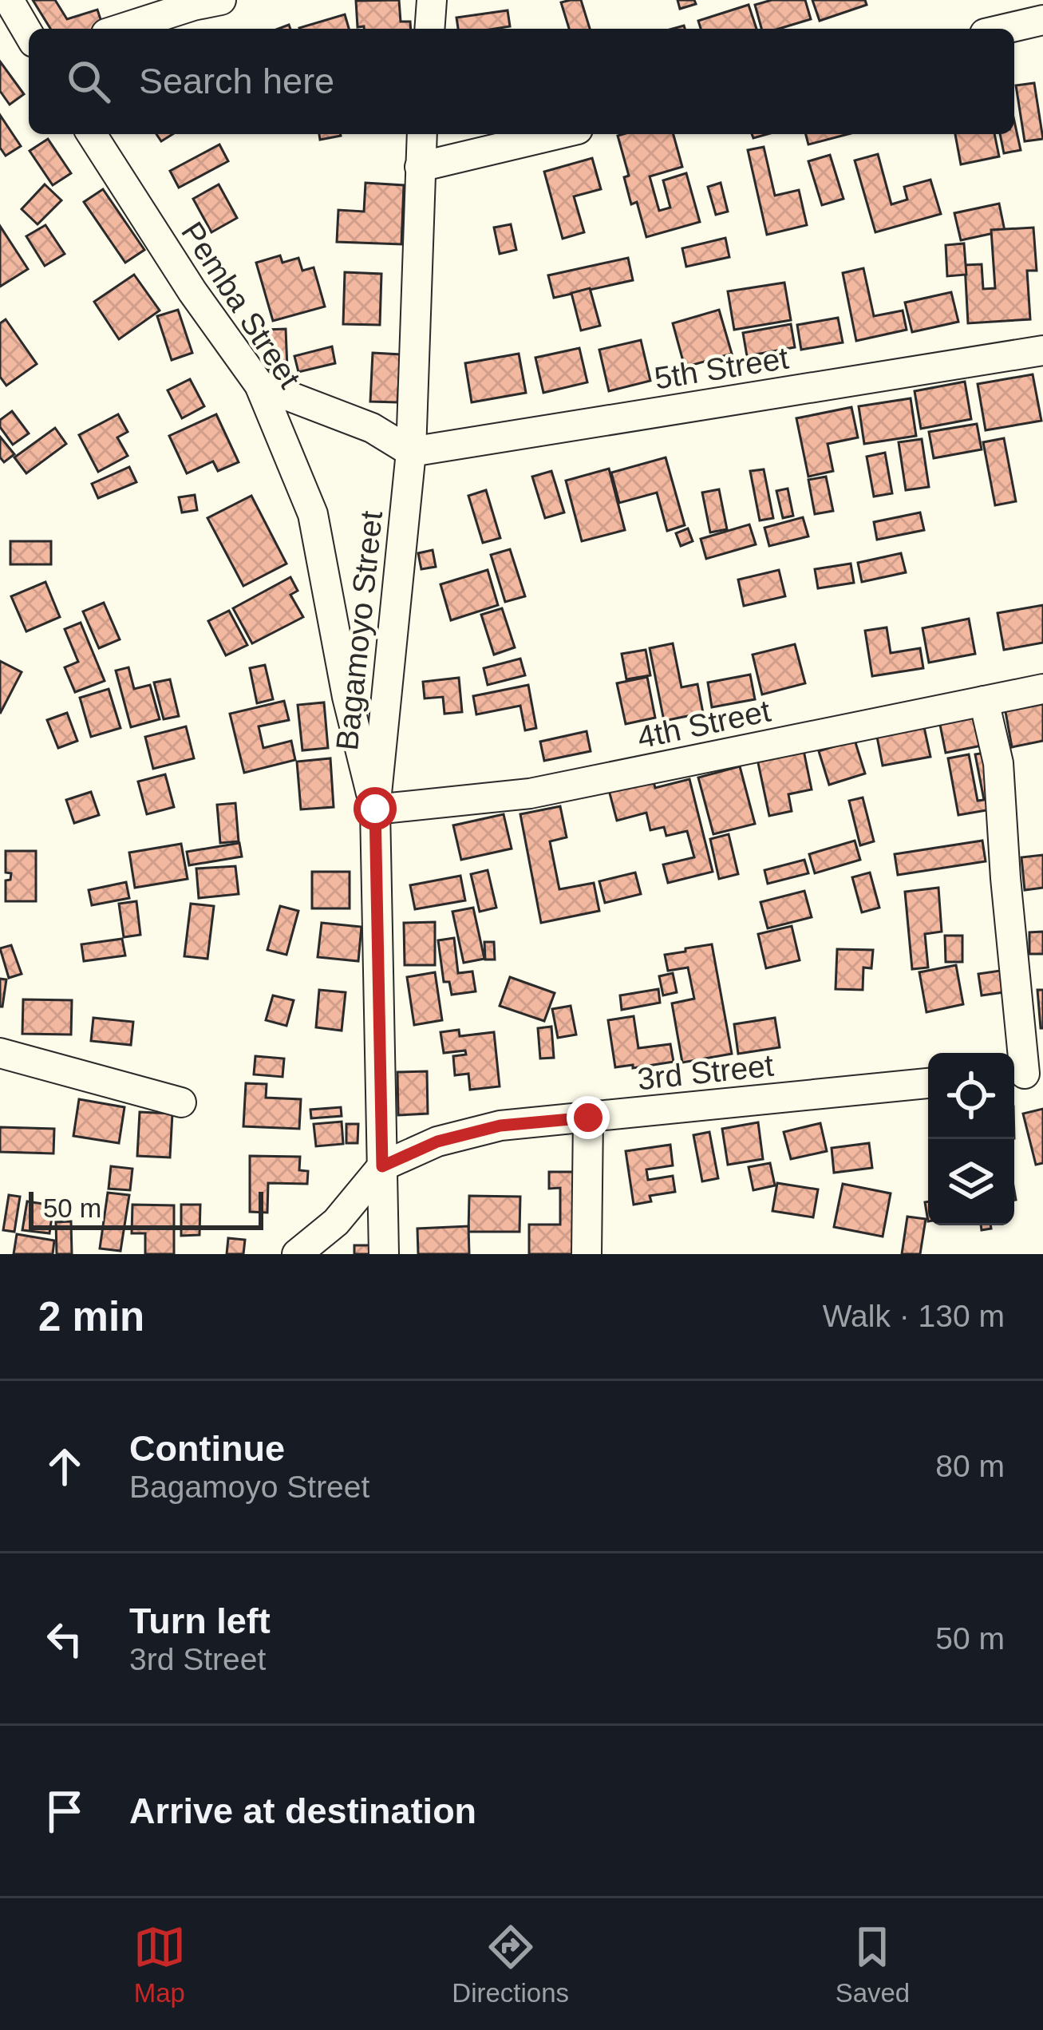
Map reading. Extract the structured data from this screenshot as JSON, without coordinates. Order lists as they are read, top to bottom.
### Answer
{
  "streets": {
    "street": [
      "Pemba Street",
      "5th Street",
      "Bagamoyo Street",
      "4th Street",
      "3rd Street"
    ]
  },
  "crossings": [
    ["Pemba Street", "Bagamoyo Street"],
    ["Pemba Street", "4th Street"],
    ["5th Street", "Bagamoyo Street"],
    ["Bagamoyo Street", "4th Street"],
    ["Bagamoyo Street", "3rd Street"]
  ],
  "scale_bar": "50 m",
  "page": {
    "search": "Search here",
    "scale": "50 m",
    "heading": ["2 min", "Walk · 130 m"],
    "list": [
      ["Continue", "Bagamoyo Street", "80 m"],
      ["Turn left", "3rd Street", "50 m"],
      "Arrive at destination"
    ],
    "nav": ["Map", "Directions", "Saved"]
  }
}
